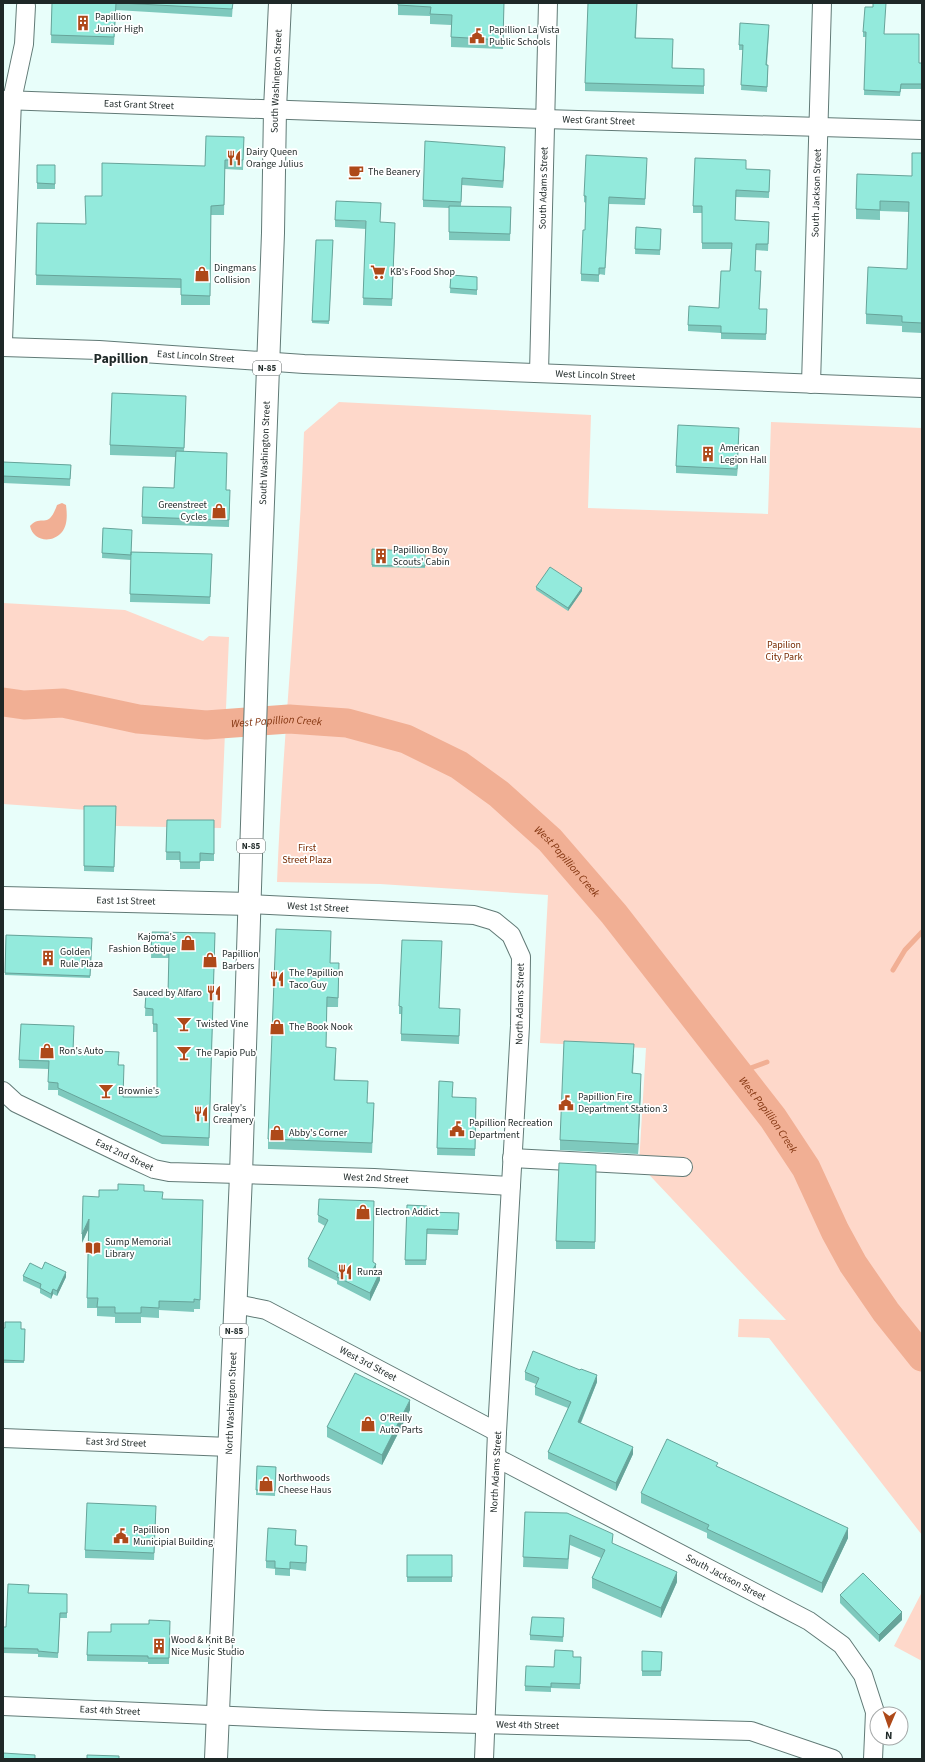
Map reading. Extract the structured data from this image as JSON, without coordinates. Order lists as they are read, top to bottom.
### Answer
{
  "streets": {
    "main road": [
      "South Washington Street",
      "N-85",
      "East 1st Street",
      "North Washington Street"
    ],
    "street": [
      "East Grant Street",
      "West Grant Street",
      "South Adams Street",
      "South Jackson Street",
      "East Lincoln Street",
      "West Lincoln Street",
      "West 1st Street",
      "North Adams Street",
      "East 2nd Street",
      "West 2nd Street",
      "West 3rd Street",
      "East 3rd Street",
      "East 4th Street",
      "West 4th Street"
    ]
  },
  "crossings": [
    ["South Washington Street", "East Grant Street"],
    ["South Washington Street", "West Grant Street"],
    ["South Washington Street", "East Lincoln Street"],
    ["South Washington Street", "West Lincoln Street"],
    ["South Washington Street", "East 1st Street"],
    ["South Washington Street", "West 1st Street"],
    ["South Washington Street", "North Washington Street"],
    ["East Grant Street", "West Grant Street"],
    ["West Grant Street", "South Adams Street"],
    ["West Grant Street", "South Jackson Street"],
    ["South Adams Street", "West Lincoln Street"],
    ["South Jackson Street", "West Lincoln Street"],
    ["South Jackson Street", "North Adams Street"],
    ["East Lincoln Street", "West Lincoln Street"],
    ["East 1st Street", "West 1st Street"],
    ["East 1st Street", "North Washington Street"],
    ["West 1st Street", "North Adams Street"],
    ["West 1st Street", "North Washington Street"],
    ["North Adams Street", "West 2nd Street"],
    ["North Adams Street", "West 3rd Street"],
    ["North Adams Street", "West 4th Street"],
    ["East 2nd Street", "West 2nd Street"],
    ["East 2nd Street", "North Washington Street"],
    ["West 2nd Street", "North Washington Street"],
    ["West 3rd Street", "North Washington Street"],
    ["North Washington Street", "East 3rd Street"],
    ["North Washington Street", "East 4th Street"],
    ["North Washington Street", "West 4th Street"],
    ["East 4th Street", "West 4th Street"]
  ],
  "districts": ["Papillion"],
  "water": ["West Papillion Creek"],
  "parks": ["Papilion City Park", "First Street Plaza"],
  "places": {
    "building": [
      "Papillion Junior High",
      "American Legion Hall",
      "Papillion Boy Scouts' Cabin",
      "Golden Rule Plaza",
      "Wood & Knit Be Nice Music Studio"
    ],
    "public building": [
      "Papillion La Vista Public Schools",
      "Papillion Fire Department Station 3",
      "Papillion Recreation Department",
      "Papillion Municipial Building"
    ],
    "restaurant": [
      "Dairy Queen Orange Julius",
      "The Papillion Taco Guy",
      "Sauced by Alfaro",
      "Graley's Creamery",
      "Runza"
    ],
    "cafe": ["The Beanery"],
    "supermarket": ["KB's Food Shop"],
    "shop": [
      "Dingmans Collision",
      "Greenstreet Cycles",
      "Kajoma's Fashion Botique",
      "Papillion Barbers",
      "The Book Nook",
      "Ron's Auto",
      "Abby's Corner",
      "Electron Addict",
      "O'Reilly Auto Parts",
      "Northwoods Cheese Haus"
    ],
    "bar": ["Twisted Vine", "The Papio Pub", "Brownie's"],
    "library": ["Sump Memorial Library"]
  },
  "north": "bottom"
}
